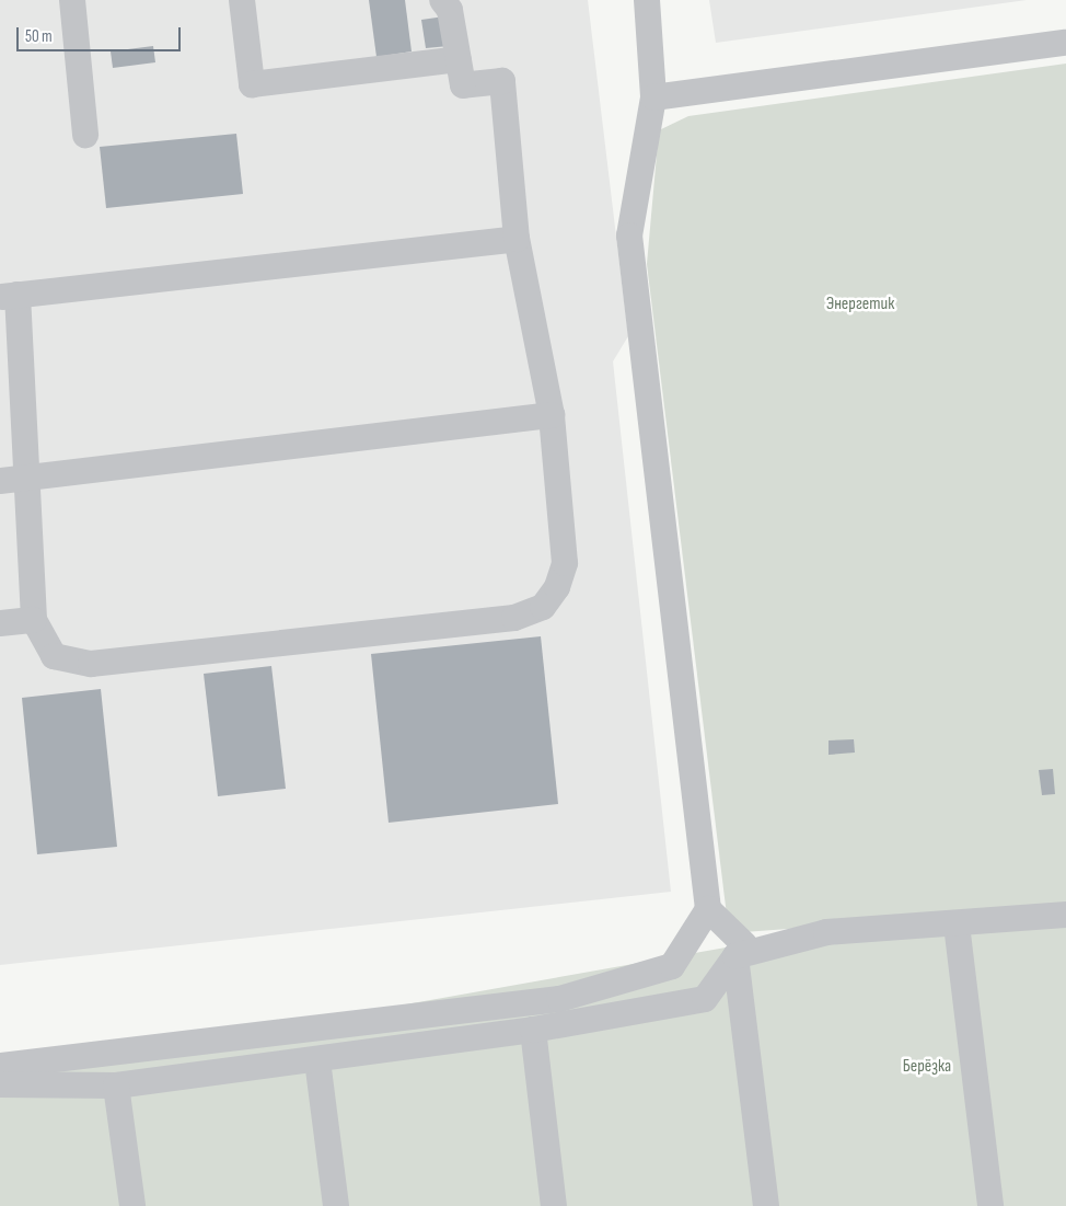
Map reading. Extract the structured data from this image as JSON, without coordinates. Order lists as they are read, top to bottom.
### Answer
{
  "parks": ["Энергетик", "Берёзка"],
  "scale_bar": "50 m"
}
